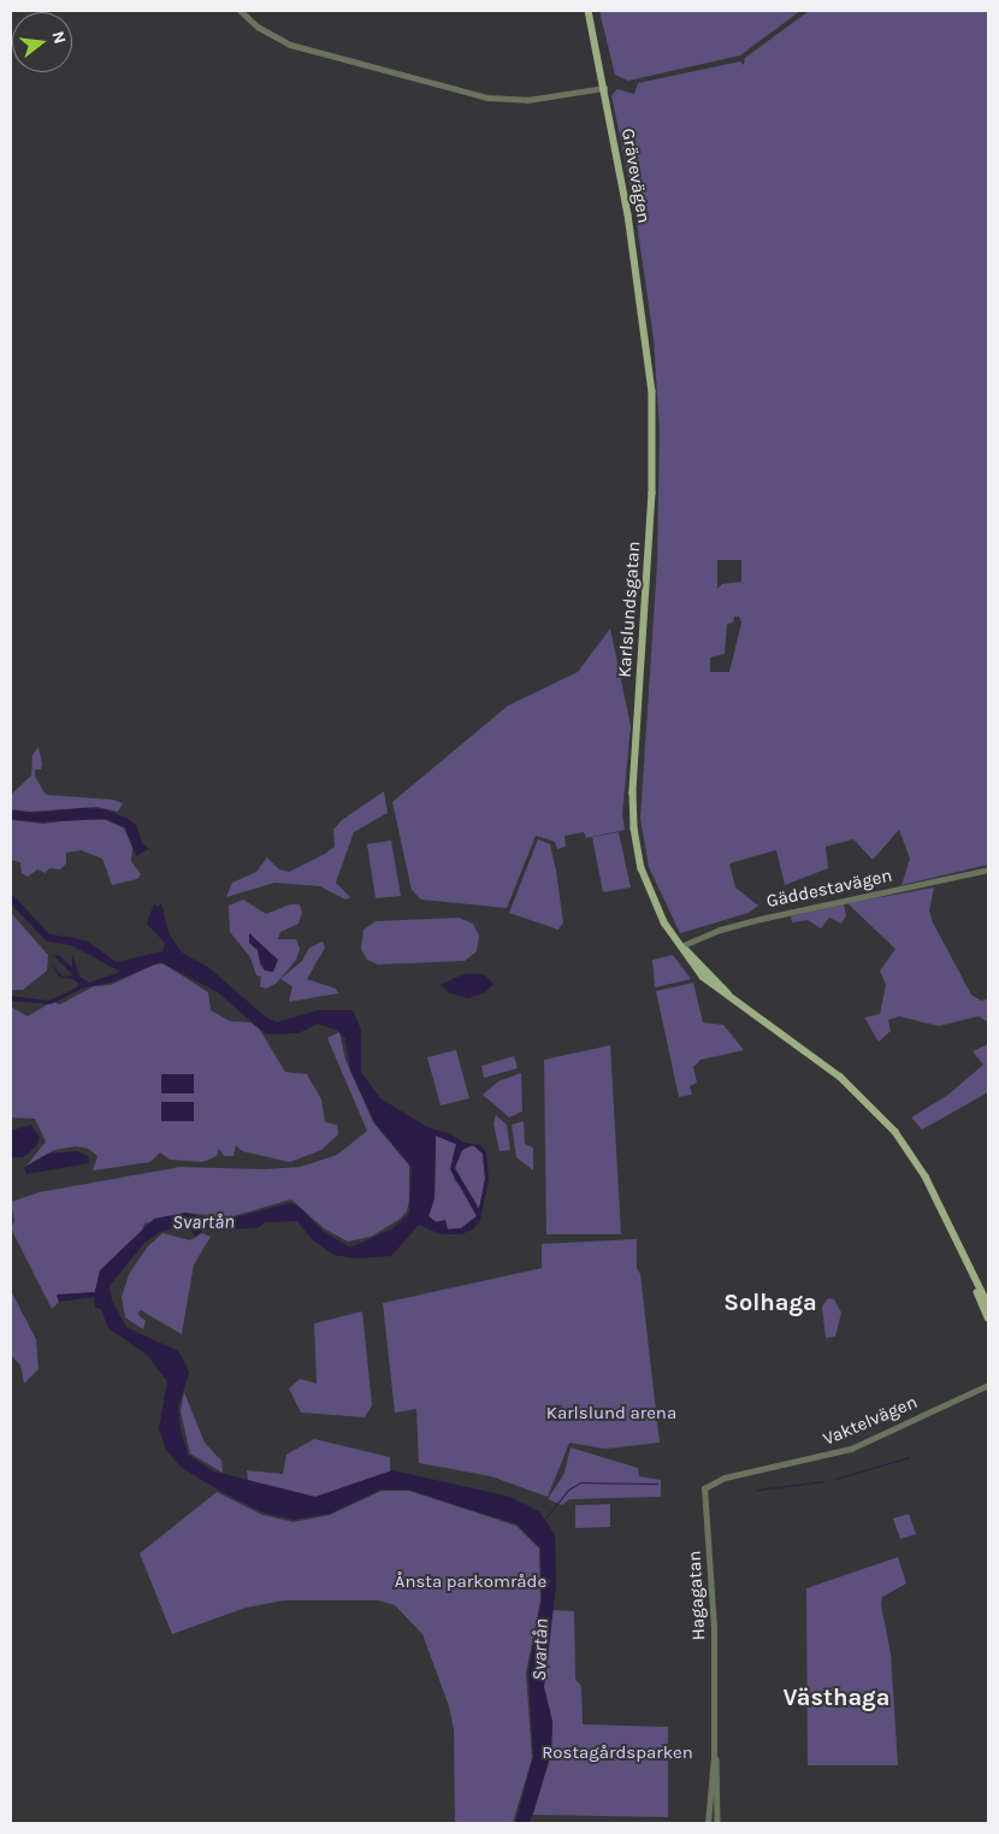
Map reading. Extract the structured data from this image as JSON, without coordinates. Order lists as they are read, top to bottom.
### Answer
{
  "streets": {
    "main road": ["Grävevägen", "Karlslundsgatan"],
    "street": ["Gäddestavägen", "Vaktelvägen", "Hagagatan"]
  },
  "crossings": [
    ["Grävevägen", "Karlslundsgatan"],
    ["Karlslundsgatan", "Gäddestavägen"],
    ["Vaktelvägen", "Hagagatan"]
  ],
  "districts": ["Solhaga", "Västhaga"],
  "water": ["Svartån"],
  "parks": ["Karlslund arena", "Ånsta parkområde", "Rostagårdsparken"],
  "north": "right"
}
